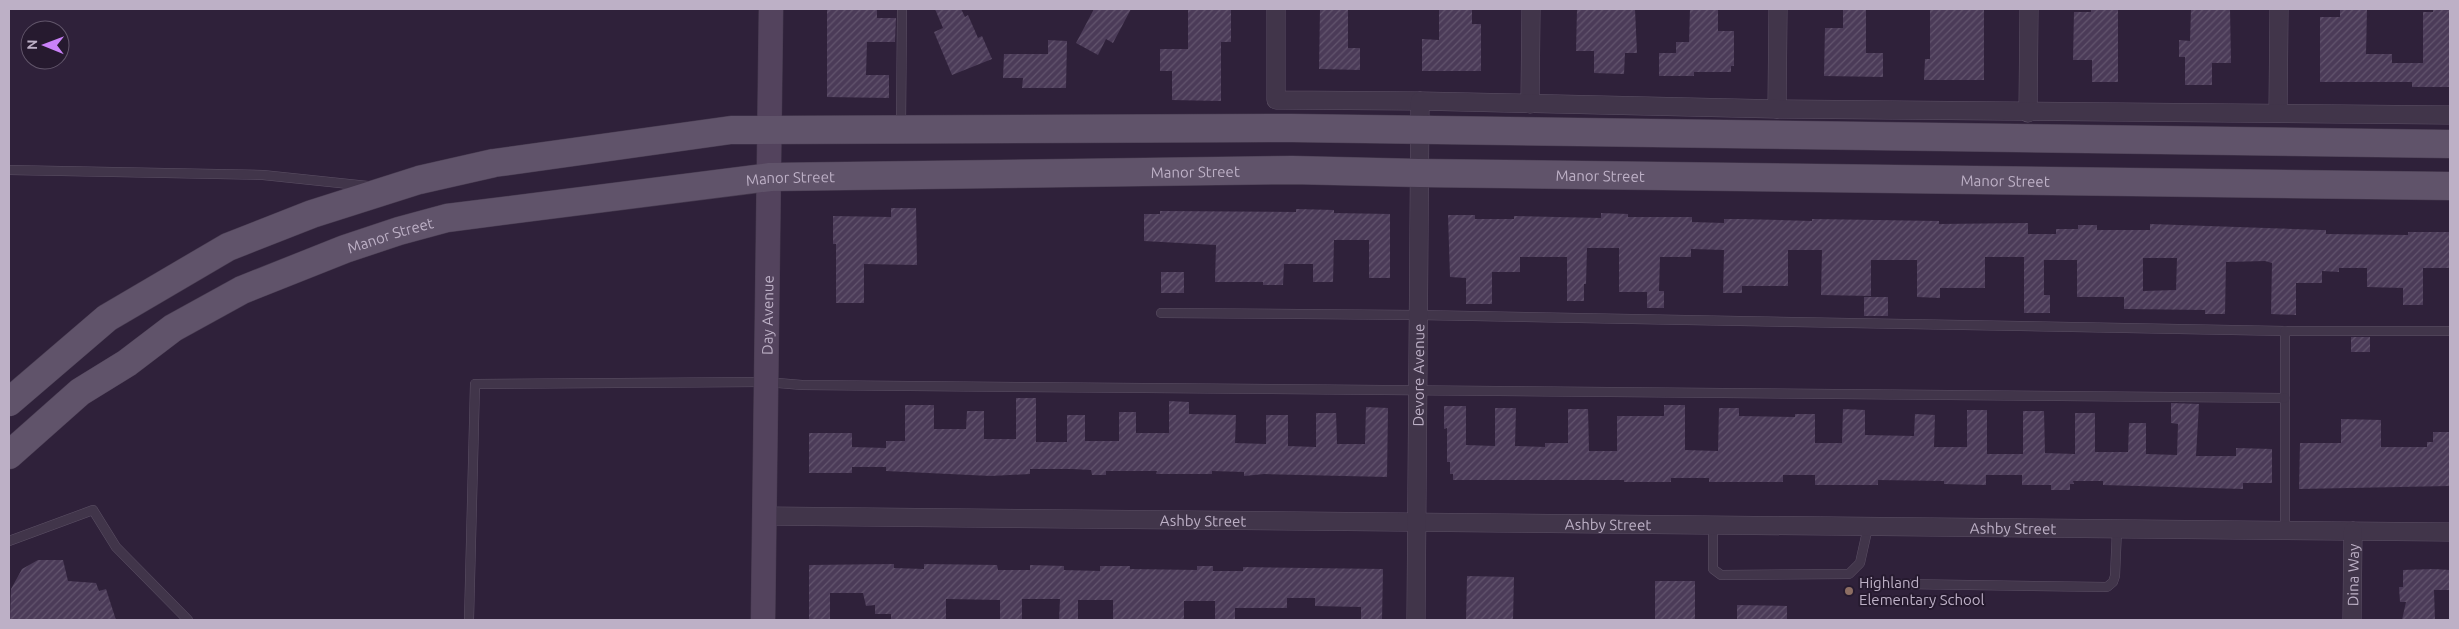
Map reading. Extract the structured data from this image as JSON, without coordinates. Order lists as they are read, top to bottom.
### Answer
{
  "streets": {
    "main road": ["Manor Street"],
    "street": [
      "Day Avenue",
      "Devore Avenue",
      "Ashby Street",
      "Dina Way"
    ]
  },
  "crossings": [
    ["Manor Street", "Day Avenue"],
    ["Manor Street", "Devore Avenue"],
    ["Day Avenue", "Ashby Street"],
    ["Devore Avenue", "Ashby Street"],
    ["Ashby Street", "Dina Way"]
  ],
  "places": ["Highland Elementary School"],
  "north": "left"
}
